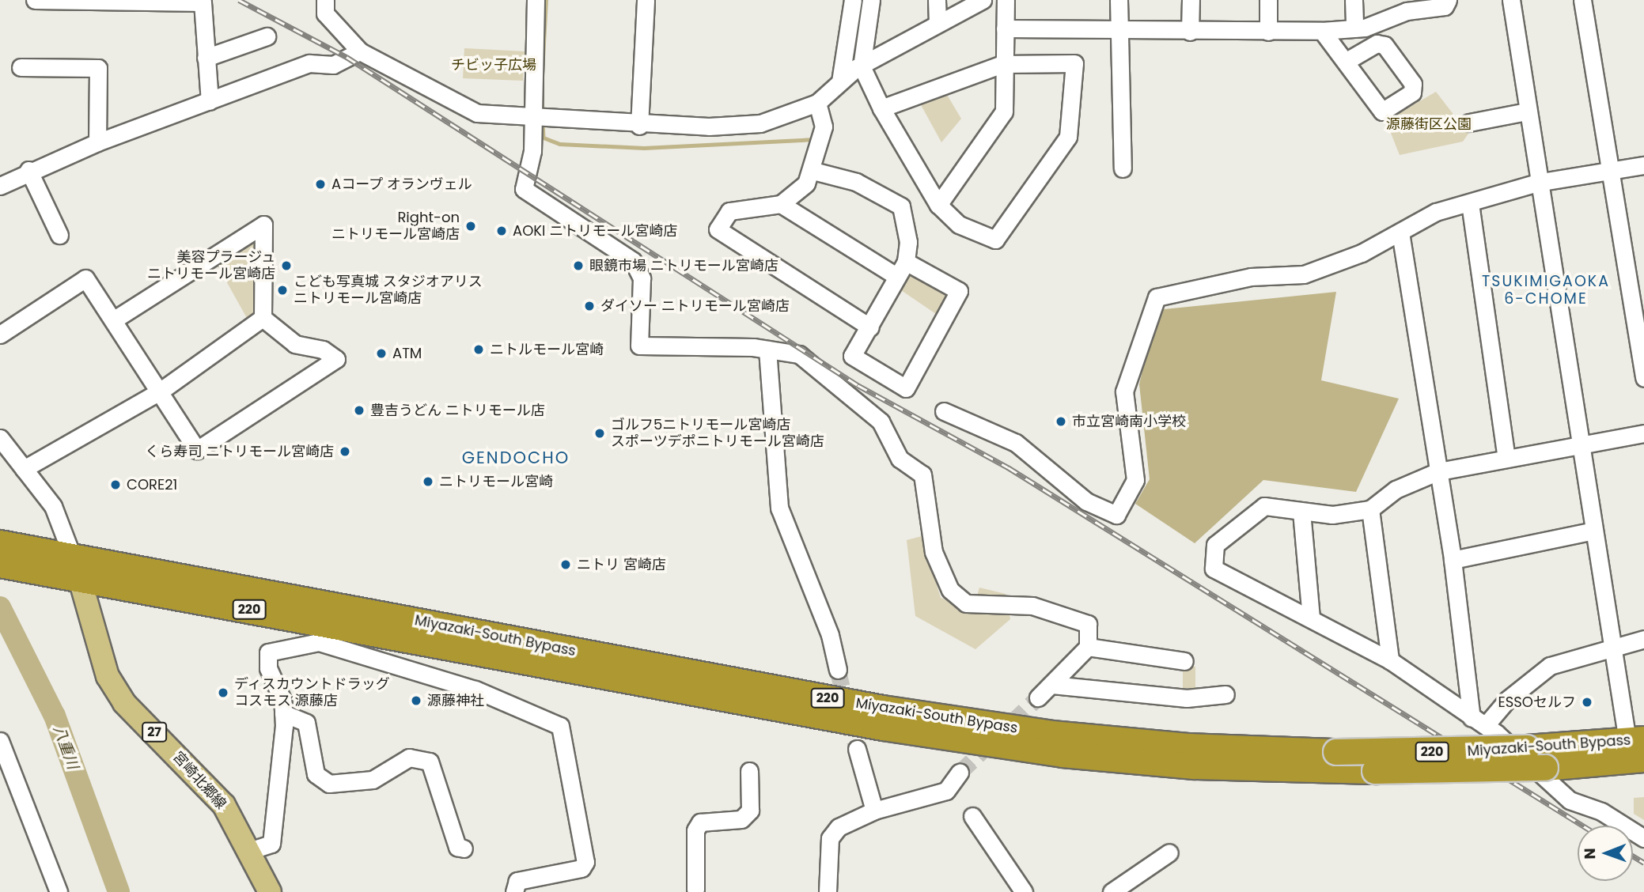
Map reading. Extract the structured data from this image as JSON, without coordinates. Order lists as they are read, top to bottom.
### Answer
{
  "streets": {
    "highway": ["220", "Miyazaki-South Bypass"],
    "main road": ["27", "宮崎北郷線"]
  },
  "crossings": [
    ["Miyazaki-South Bypass", "宮崎北郷線"]
  ],
  "districts": ["TSUKIMIGAOKA 6-CHOME", "GENDOCHO"],
  "water": ["八重川"],
  "parks": ["チビッ子広場", "源藤街区公園"],
  "places": [
    "Aコープ オランヴェル",
    "Right-on ニトリモール宮崎店",
    "AOKI ニトリモール宮崎店",
    "美容プラージュ ニトリモール宮崎店",
    "眼鏡市場 ニトリモール宮崎店",
    "こども写真城 スタジオアリス ニトリモール宮崎店",
    "ダイソー ニトリモール宮崎店",
    "ニトルモール宮崎",
    "ATM",
    "豊吉うどん ニトリモール店",
    "市立宮崎南小学校",
    "ゴルフ5ニトリモール宮崎店 スポーツデポニトリモール宮崎店",
    "くら寿司 ニトリモール宮崎店",
    "ニトリモール宮崎",
    "CORE21",
    "ニトリ 宮崎店",
    "ディスカウントドラッグ コスモス 源藤店",
    "源藤神社",
    "ESSOセルフ"
  ],
  "north": "left"
}
